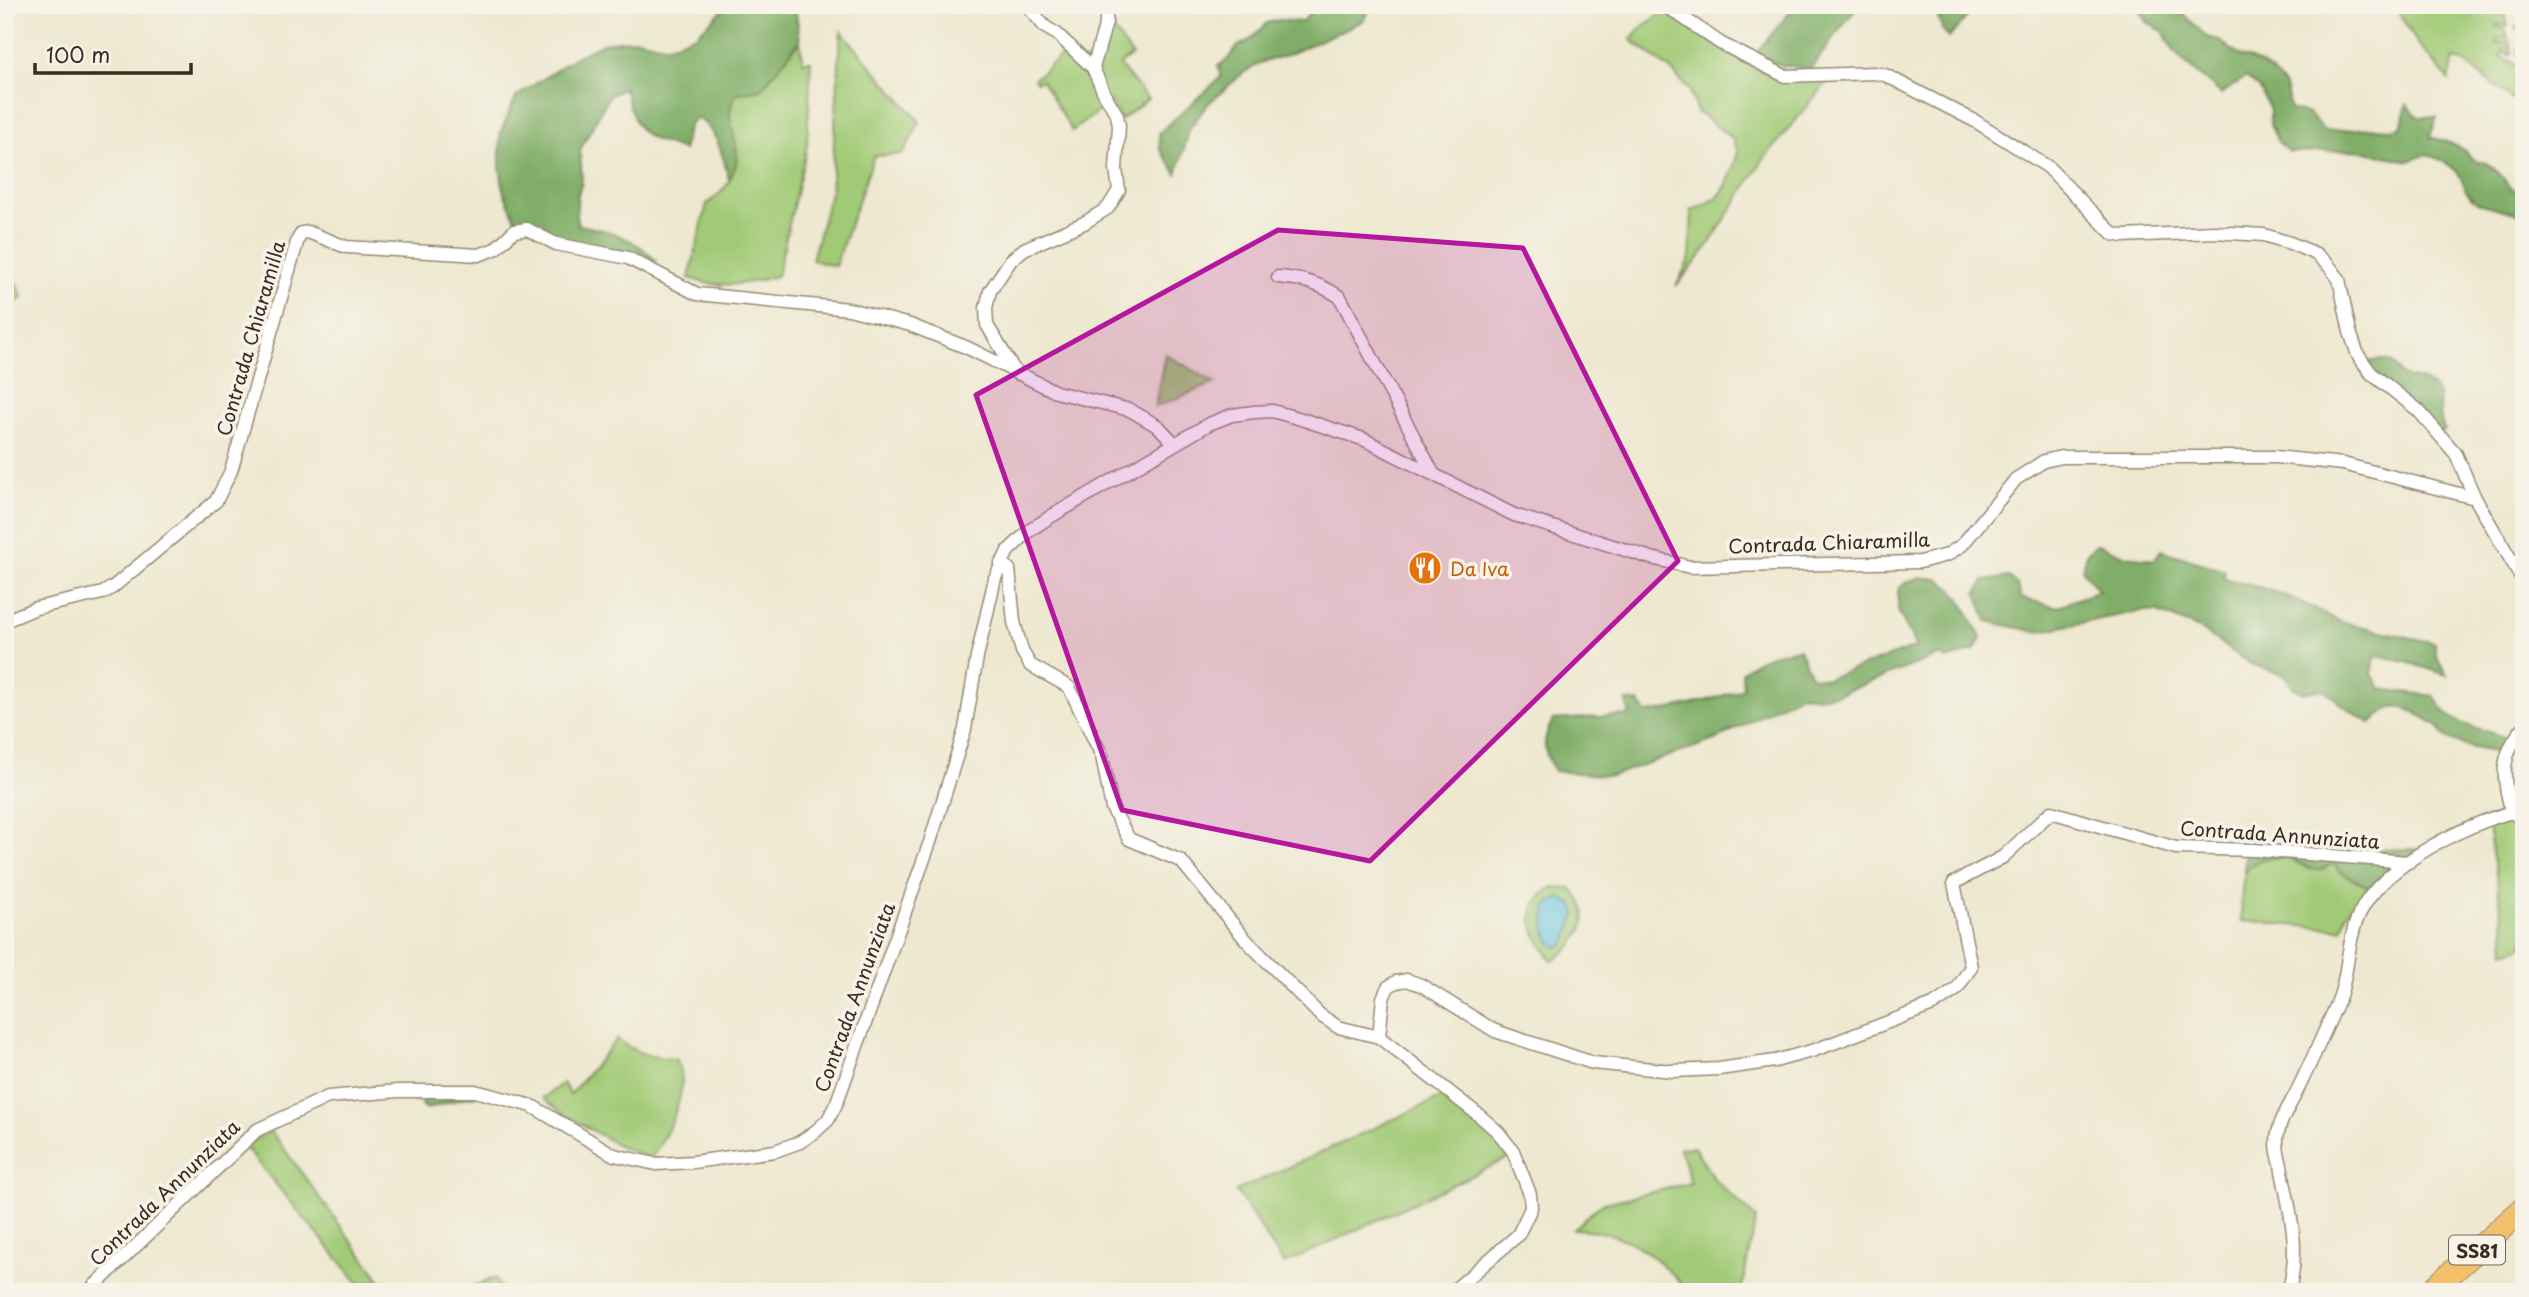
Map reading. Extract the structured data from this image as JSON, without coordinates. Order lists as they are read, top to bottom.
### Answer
{
  "streets": {
    "highway": ["SS81"],
    "street": ["Contrada Chiaramilla", "Contrada Annunziata"]
  },
  "crossings": [
    ["Contrada Chiaramilla", "Contrada Annunziata"]
  ],
  "places": {
    "restaurant": ["Da Iva"]
  },
  "scale_bar": "100 m"
}
